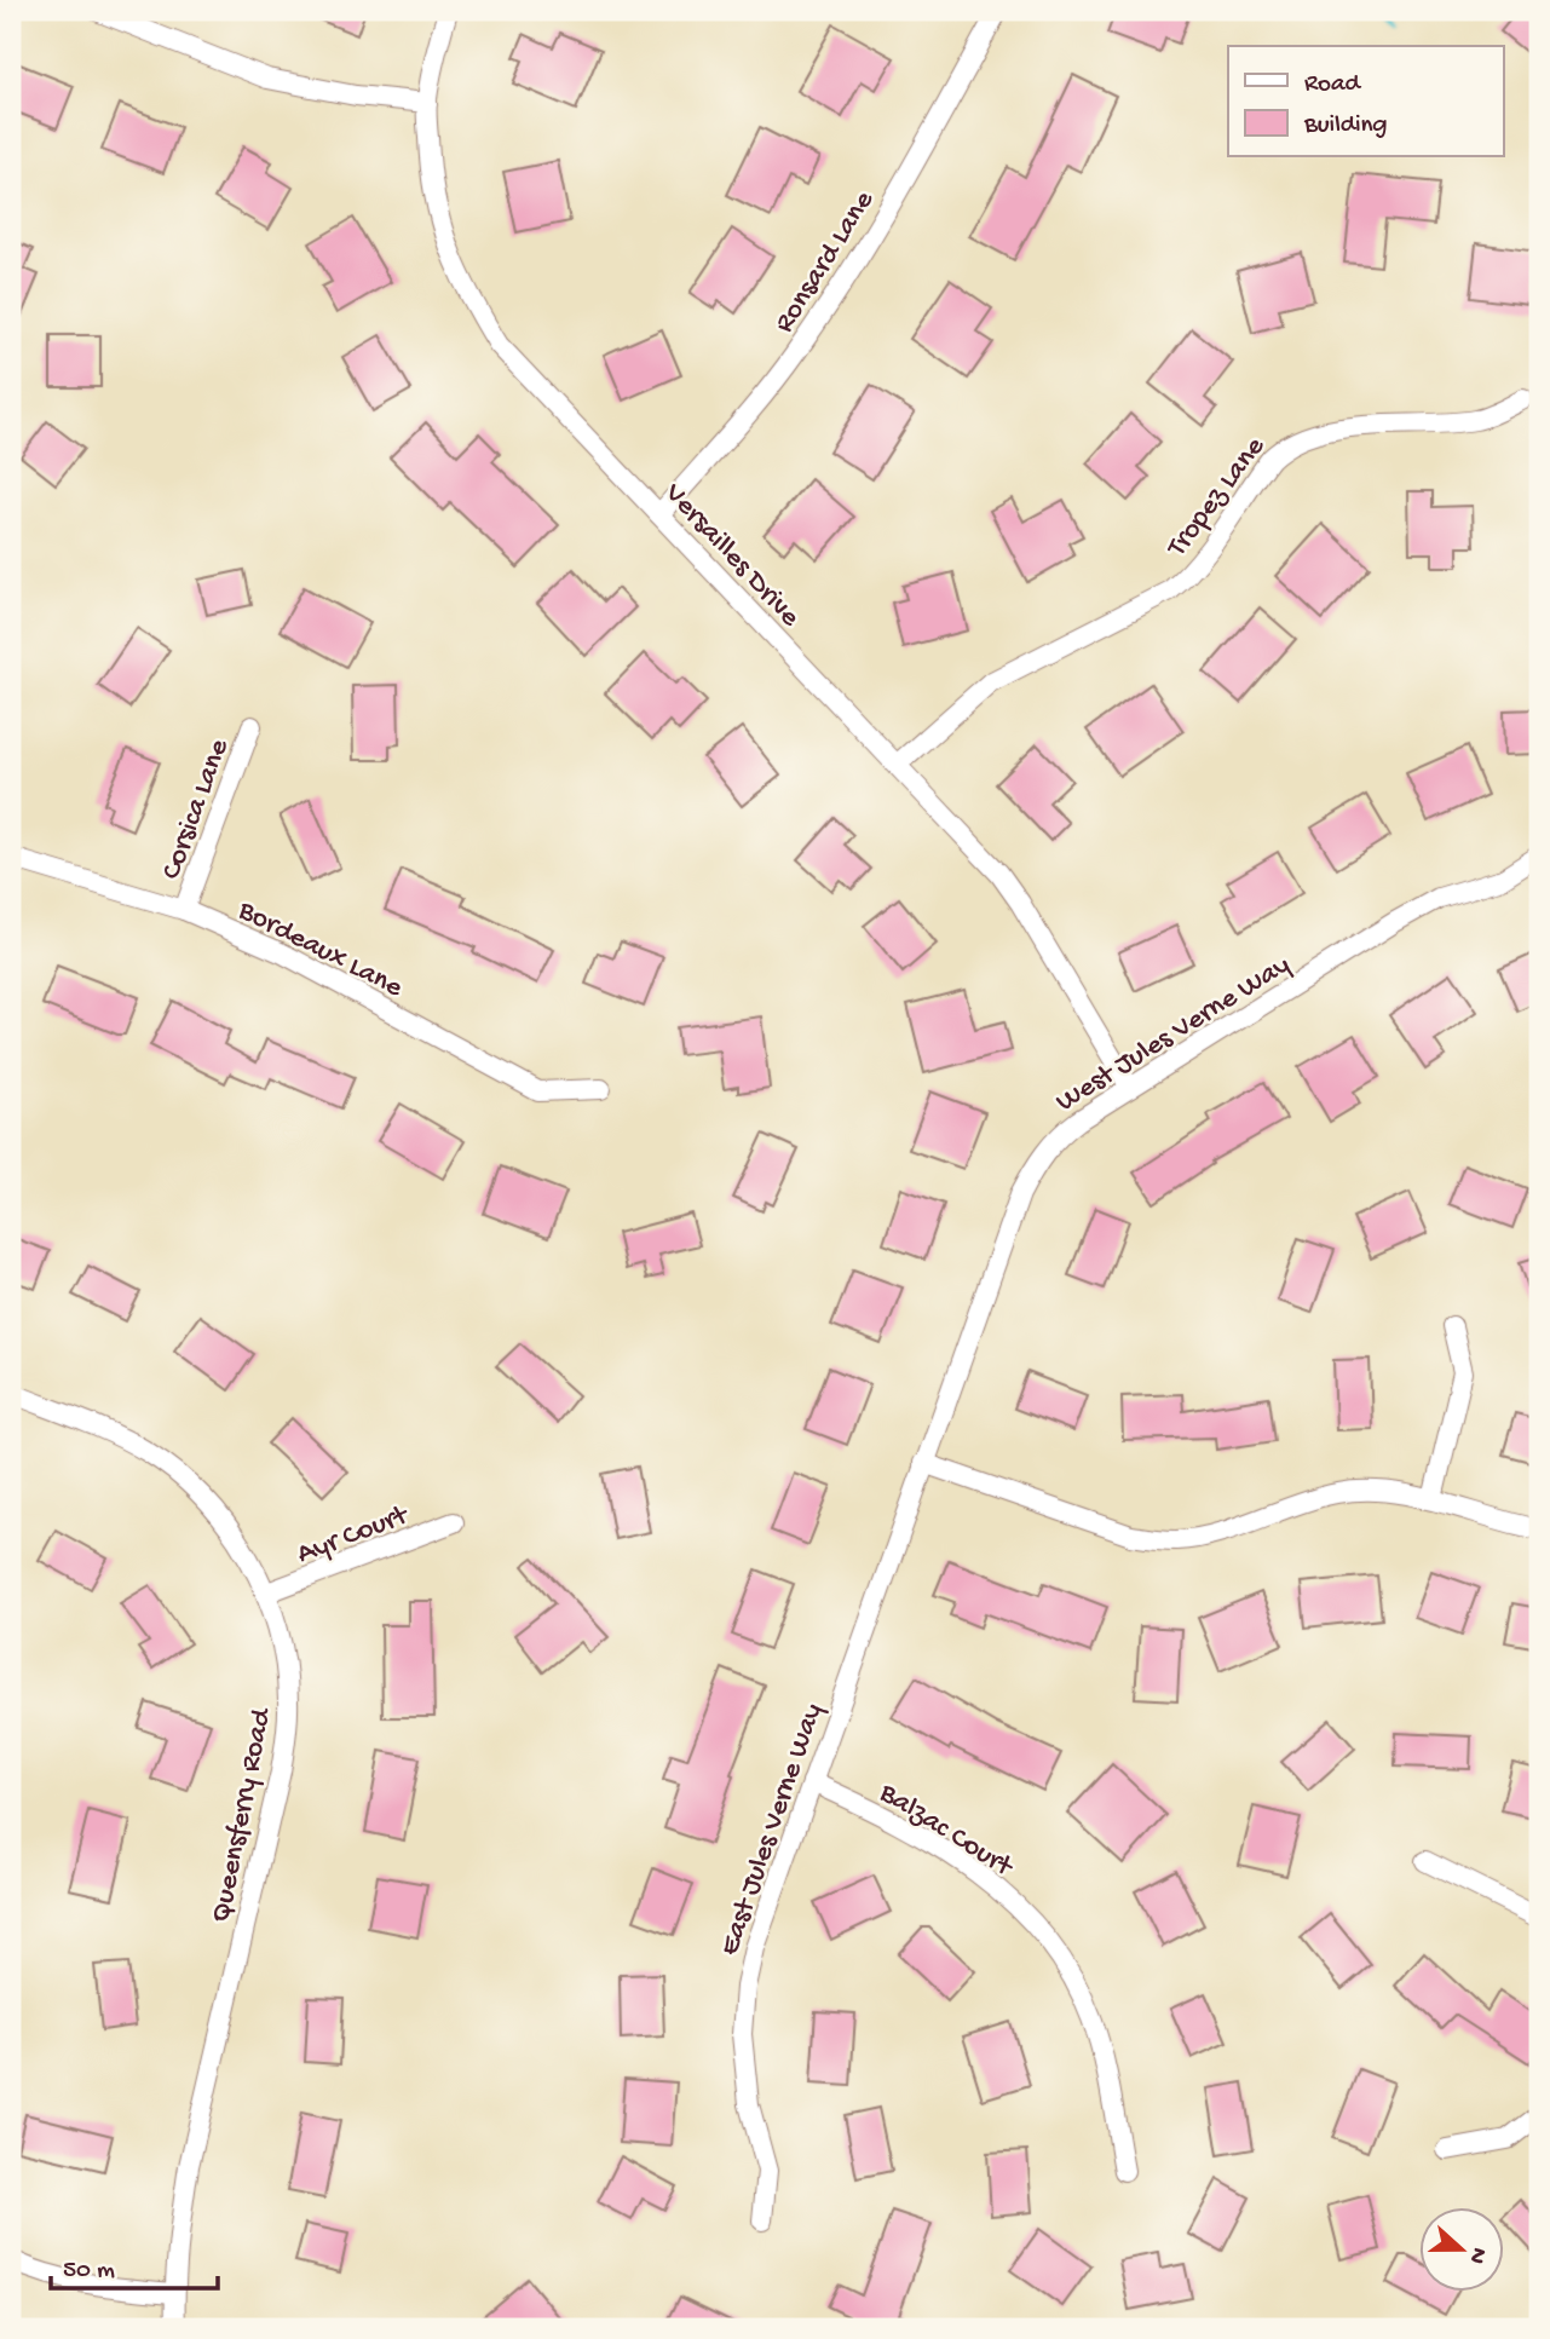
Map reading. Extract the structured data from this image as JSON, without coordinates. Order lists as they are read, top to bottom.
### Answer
{
  "streets": {
    "street": [
      "Ronsard Lane",
      "Tropez Lane",
      "Versailles Drive",
      "Corsica Lane",
      "Bordeaux Lane",
      "West Jules Verne Way",
      "Ayr Court",
      "Queensferry Road",
      "Balzac Court",
      "East Jules Verne Way"
    ]
  },
  "crossings": [
    ["Ronsard Lane", "Versailles Drive"],
    ["Tropez Lane", "Versailles Drive"],
    ["Versailles Drive", "West Jules Verne Way"],
    ["Corsica Lane", "Bordeaux Lane"],
    ["West Jules Verne Way", "East Jules Verne Way"],
    ["Ayr Court", "Queensferry Road"],
    ["Balzac Court", "East Jules Verne Way"]
  ],
  "legend": ["Road", "Building"],
  "scale_bar": "50 m",
  "north": "right"
}
